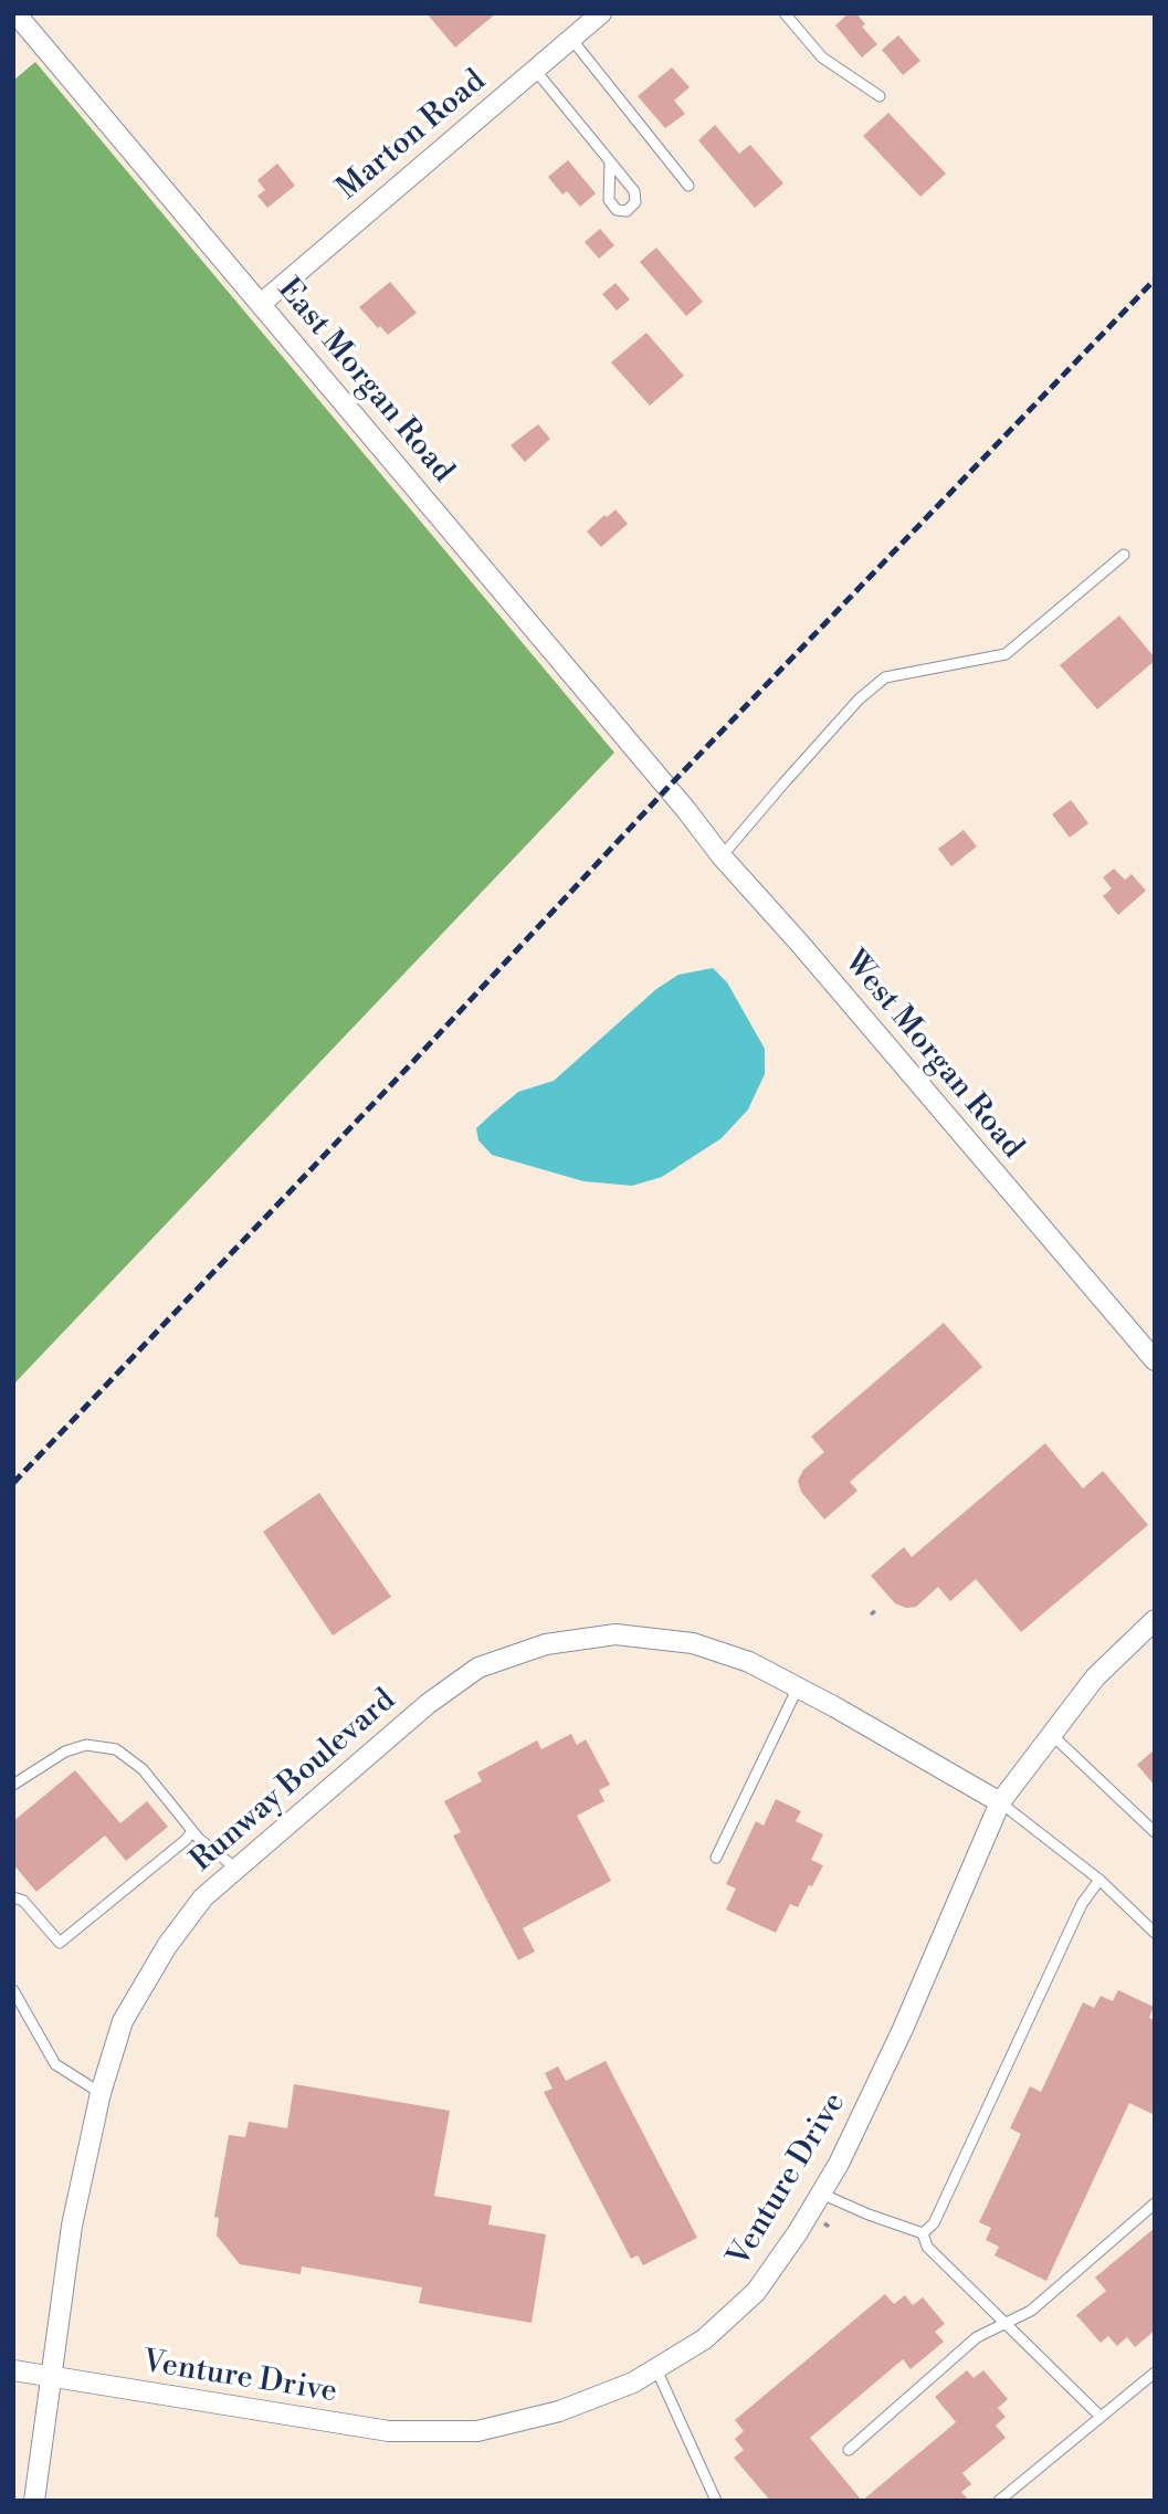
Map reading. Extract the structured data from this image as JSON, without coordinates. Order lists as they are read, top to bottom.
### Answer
{
  "streets": {
    "street": [
      "Marton Road",
      "East Morgan Road",
      "West Morgan Road",
      "Runway Boulevard",
      "Venture Drive"
    ]
  },
  "crossings": [
    ["Marton Road", "East Morgan Road"],
    ["East Morgan Road", "West Morgan Road"],
    ["Runway Boulevard", "Venture Drive"]
  ]
}
